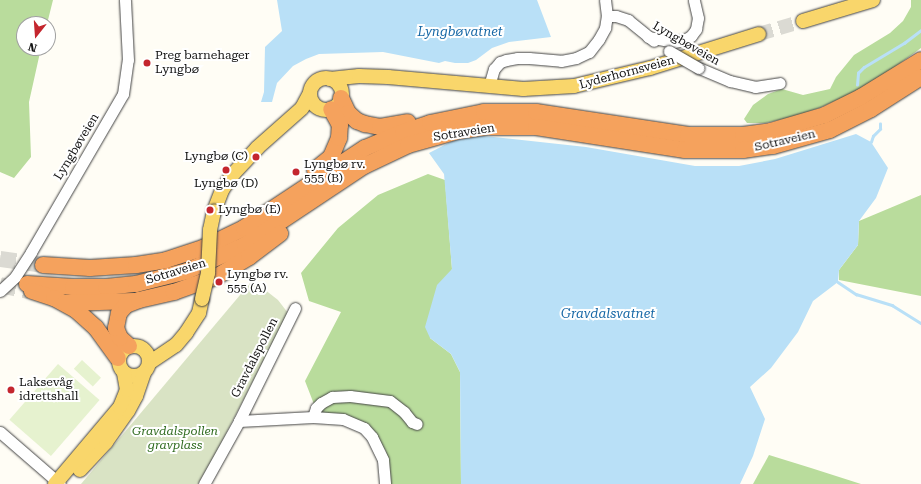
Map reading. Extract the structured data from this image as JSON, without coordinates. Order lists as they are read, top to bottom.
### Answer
{
  "streets": {
    "highway": ["Sotraveien"],
    "main road": ["Lyderhornsveien"],
    "street": ["Lyngbøveien", "Gravdalspollen"]
  },
  "water": ["Lyngbøvatnet", "Gravdalsvatnet"],
  "parks": ["Gravdalspollen gravplass"],
  "places": [
    "Preg barnehager Lyngbø",
    "Lyngbø (C)",
    "Lyngbø (D)",
    "Lyngbø rv. 555 (B)",
    "Lyngbø (E)",
    "Lyngbø rv. 555 (A)",
    "Laksevåg idrettshall"
  ],
  "north": "bottom"
}
